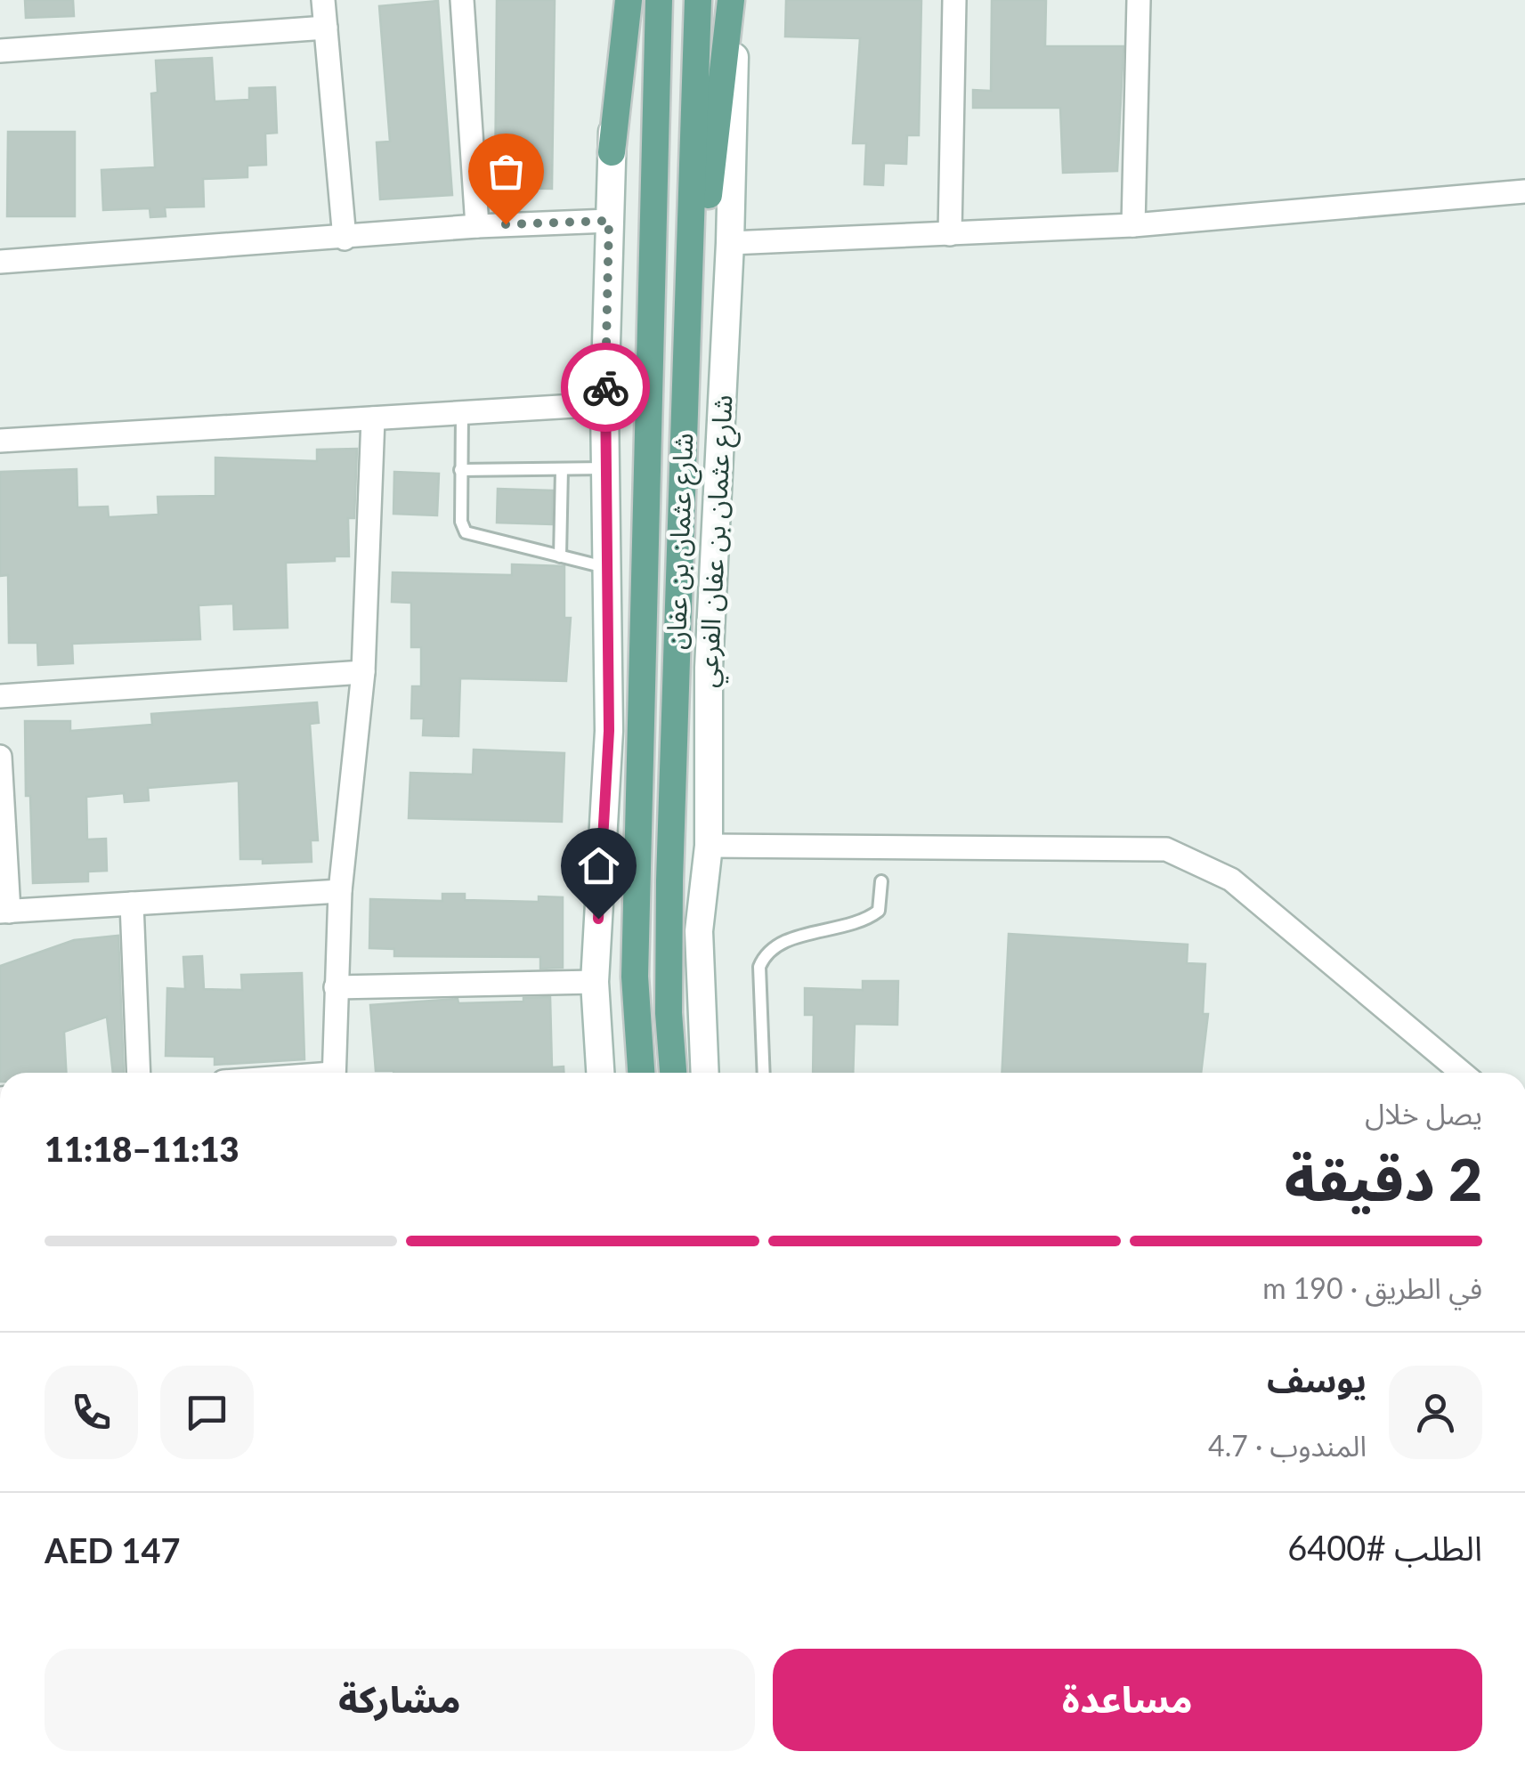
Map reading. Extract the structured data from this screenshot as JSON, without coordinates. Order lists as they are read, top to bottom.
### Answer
{
  "streets": {
    "main road": ["شارع عثمان بن عفان", "شارع عثمان بن عفان الفرعي"]
  },
  "page": {
    "heading": ["2 دقيقة", "يصل خلال", "11:13–11:18"],
    "panel": [
      "يوسف",
      "المندوب · 4.7",
      "الطلب #6400",
      "AED 147"
    ],
    "bar": "في الطريق · 190 m",
    "buttons": ["مساعدة", "مشاركة"]
  }
}
